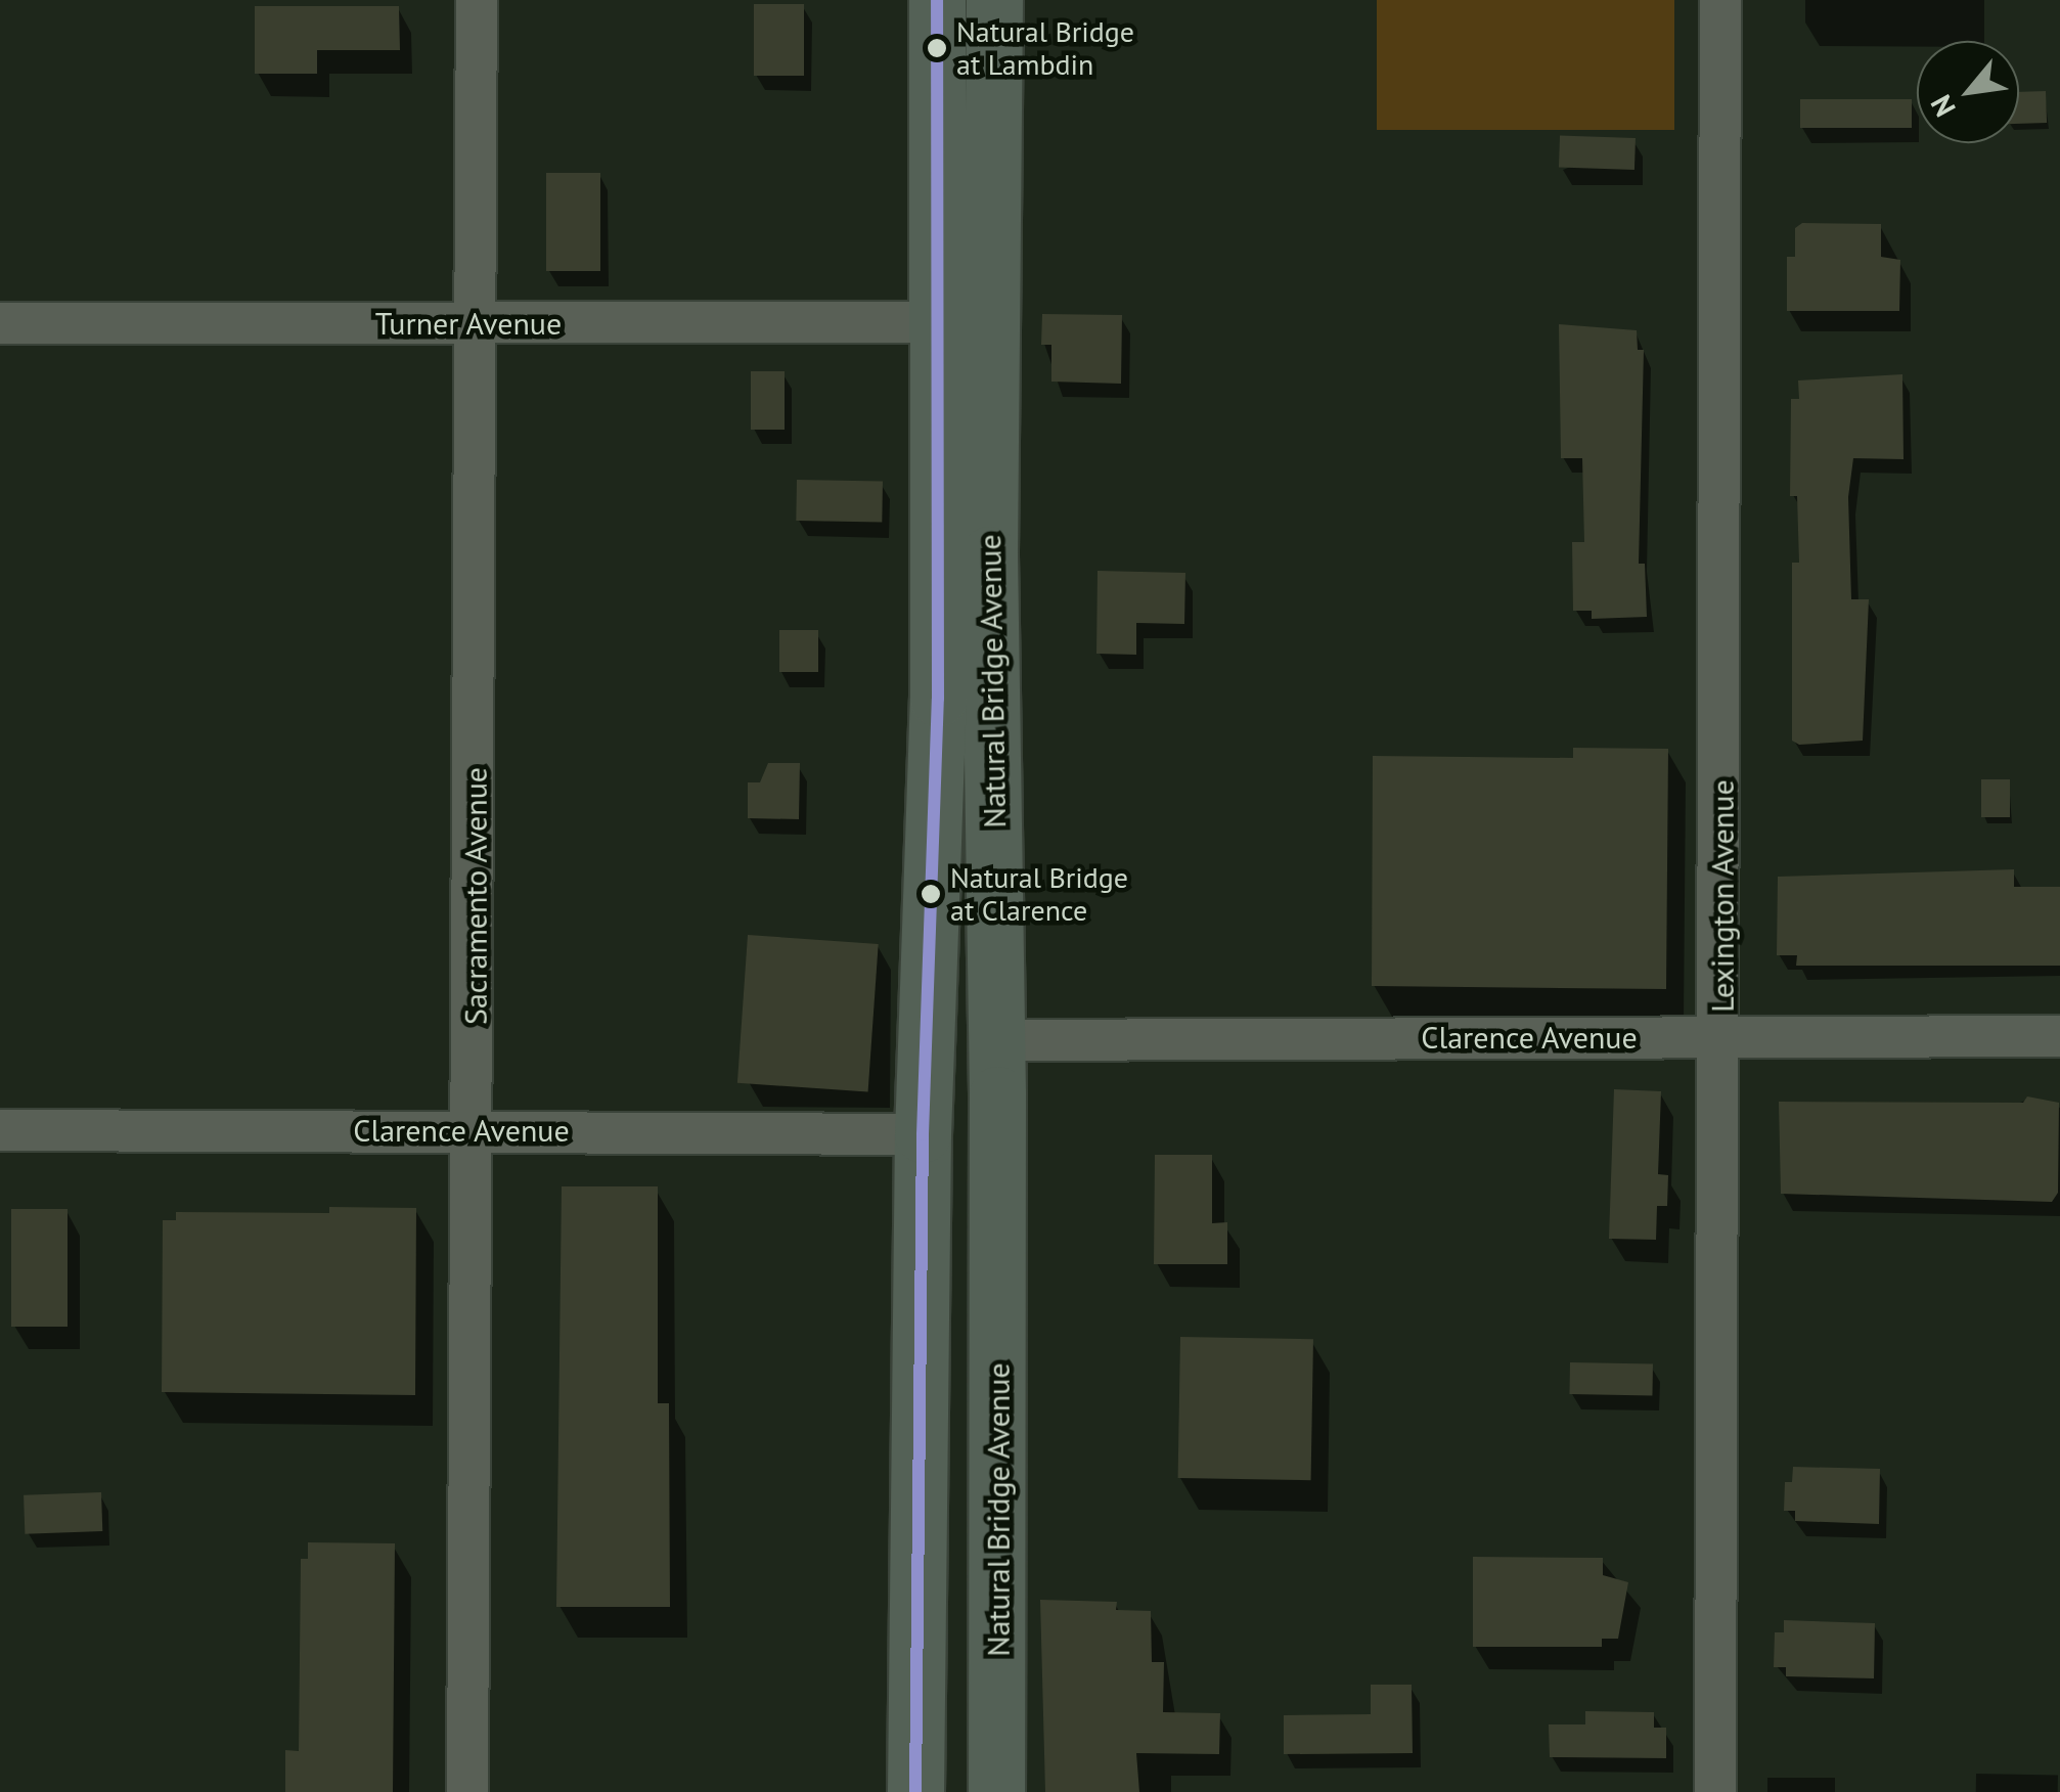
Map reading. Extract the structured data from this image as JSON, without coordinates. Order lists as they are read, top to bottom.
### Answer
{
  "streets": {
    "main road": ["Natural Bridge Avenue"],
    "street": [
      "Turner Avenue",
      "Sacramento Avenue",
      "Lexington Avenue",
      "Clarence Avenue"
    ]
  },
  "crossings": [
    ["Turner Avenue", "Natural Bridge Avenue"],
    ["Turner Avenue", "Sacramento Avenue"],
    ["Natural Bridge Avenue", "Clarence Avenue"],
    ["Sacramento Avenue", "Clarence Avenue"],
    ["Lexington Avenue", "Clarence Avenue"]
  ],
  "places": ["Natural Bridge at Lambdin", "Natural Bridge at Clarence"],
  "north": "bottom left"
}
